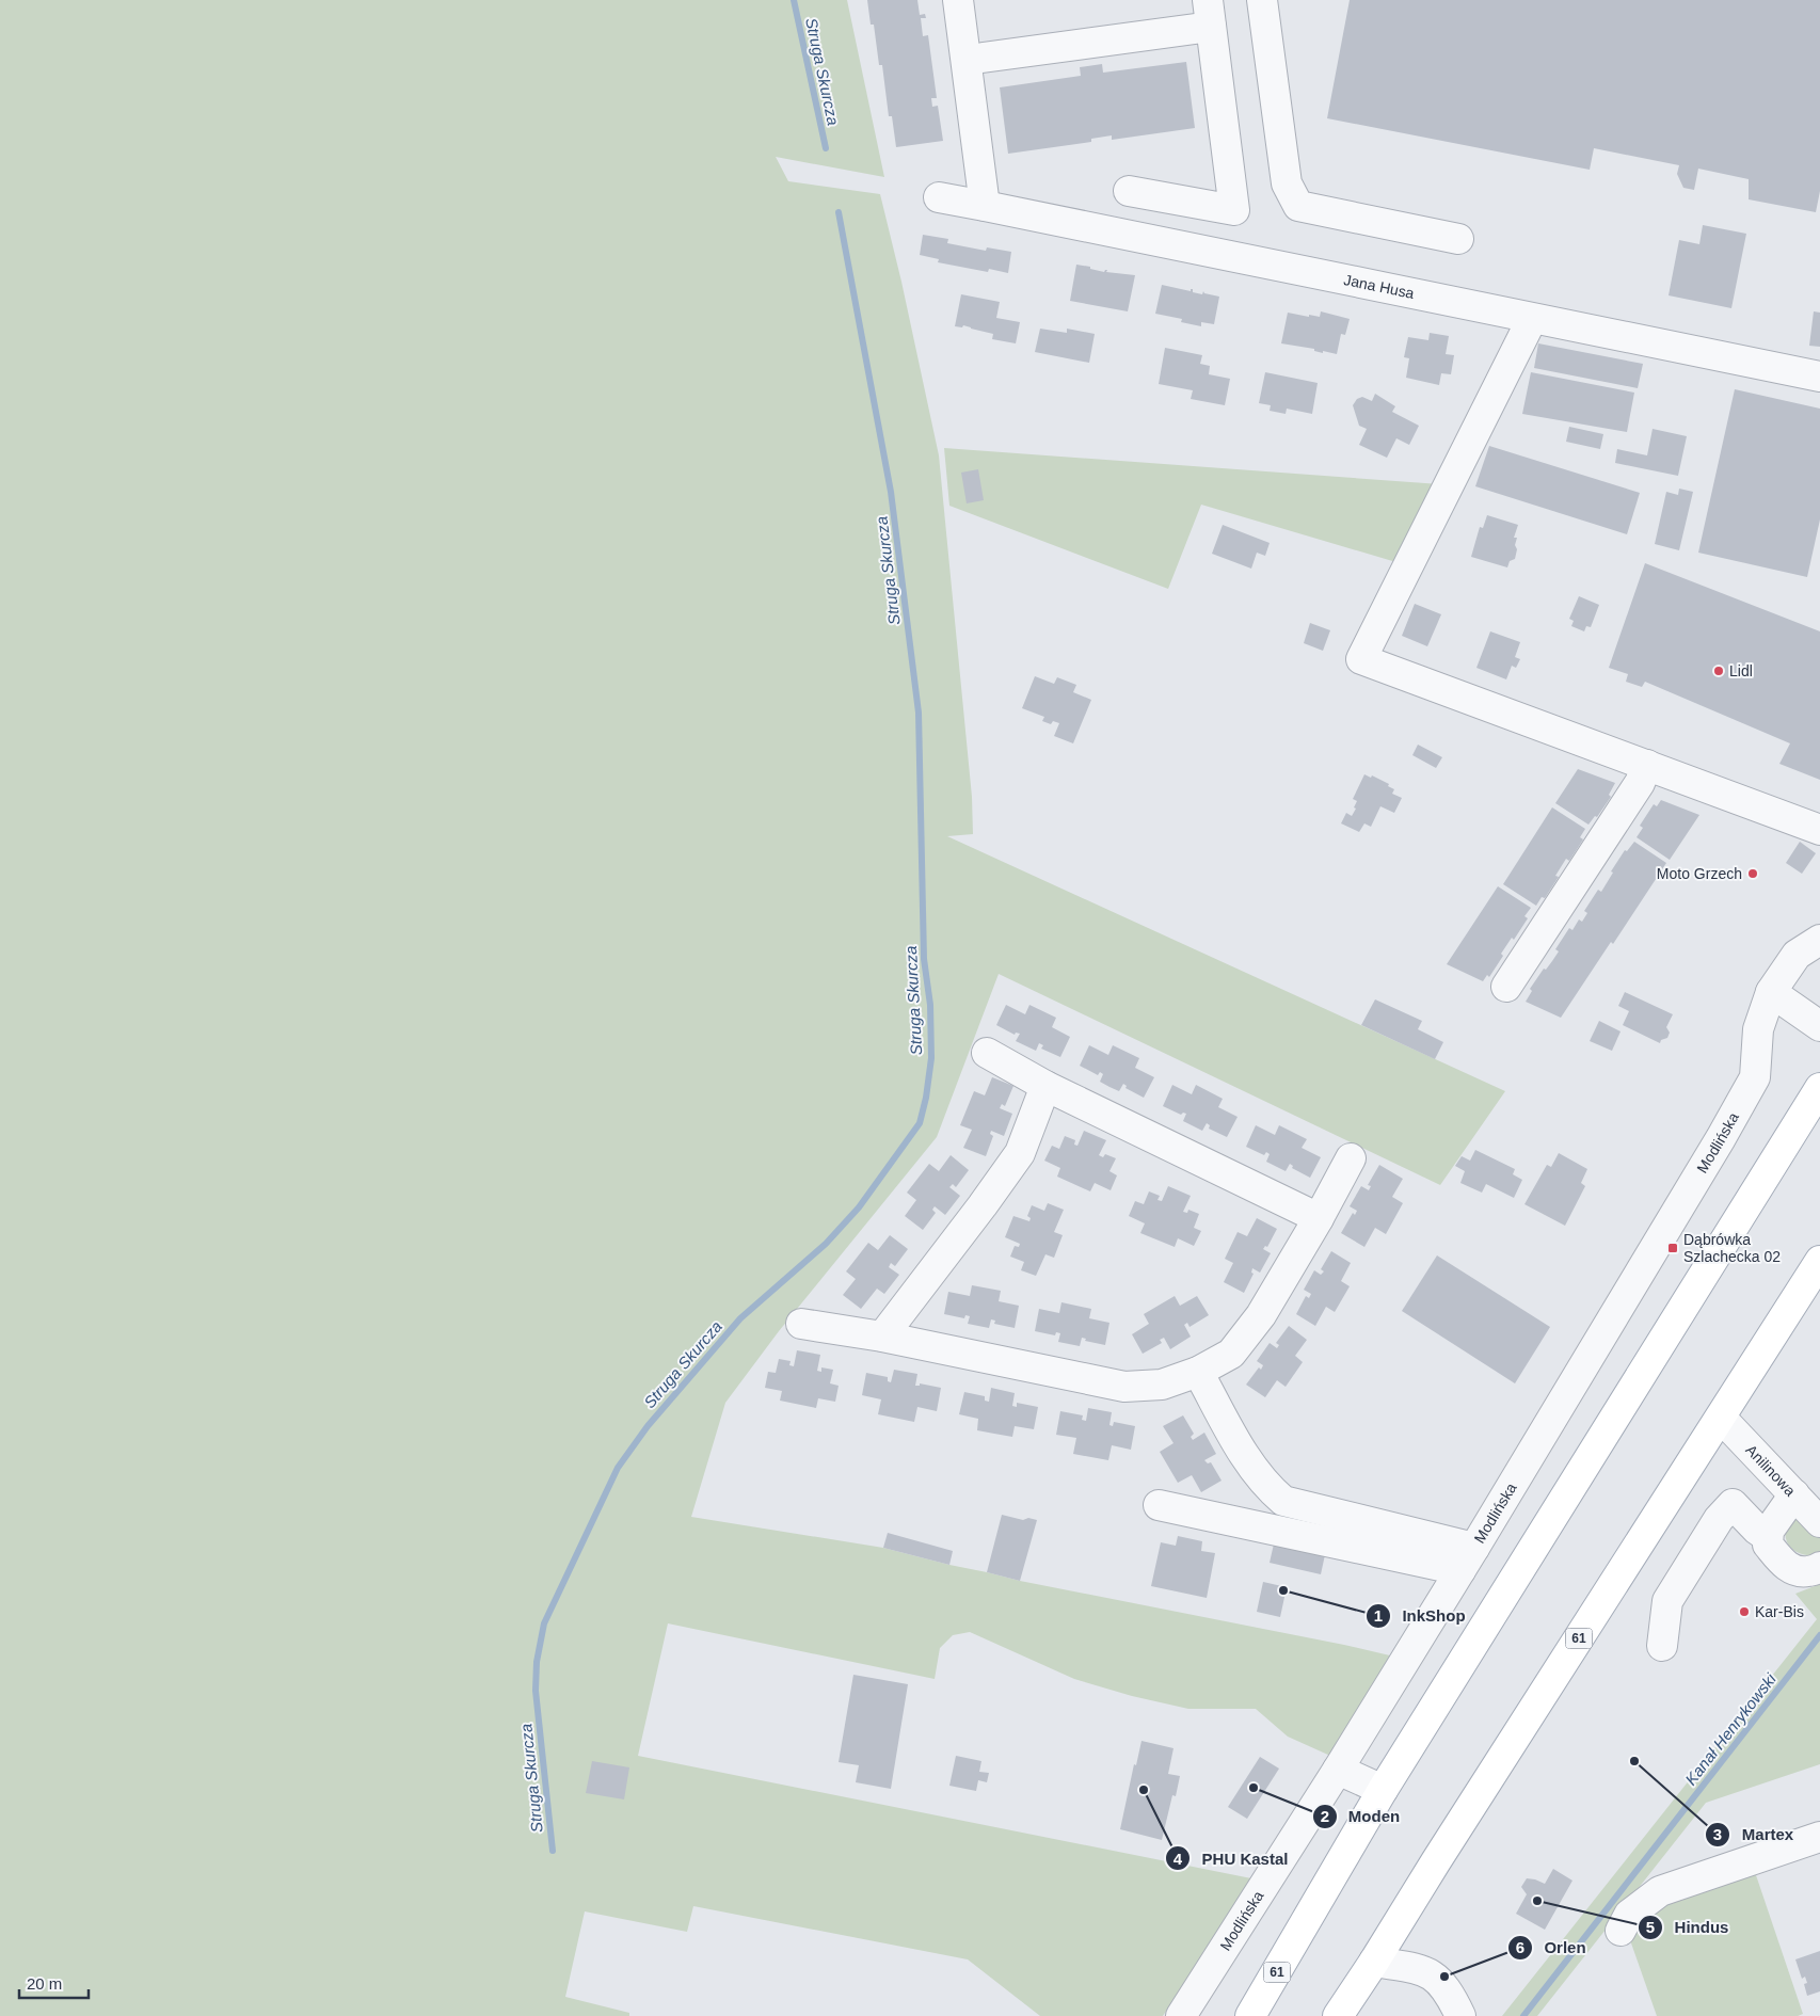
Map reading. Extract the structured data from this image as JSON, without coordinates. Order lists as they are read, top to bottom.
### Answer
{
  "streets": {
    "main road": ["61"],
    "street": ["Jana Husa", "Modlińska", "Anilinowa"]
  },
  "crossings": [
    ["Anilinowa", "61"]
  ],
  "water": ["Struga Skurcza", "Kanał Henrykowski"],
  "places": {
    "other": [
      "Lidl",
      "Moto Grzech",
      "InkShop",
      "Kar-Bis",
      "Martex",
      "Moden",
      "PHU Kastal",
      "Hindus",
      "Orlen"
    ],
    "transit": ["Dąbrówka Szlachecka 02"]
  },
  "scale_bar": "20 m"
}
